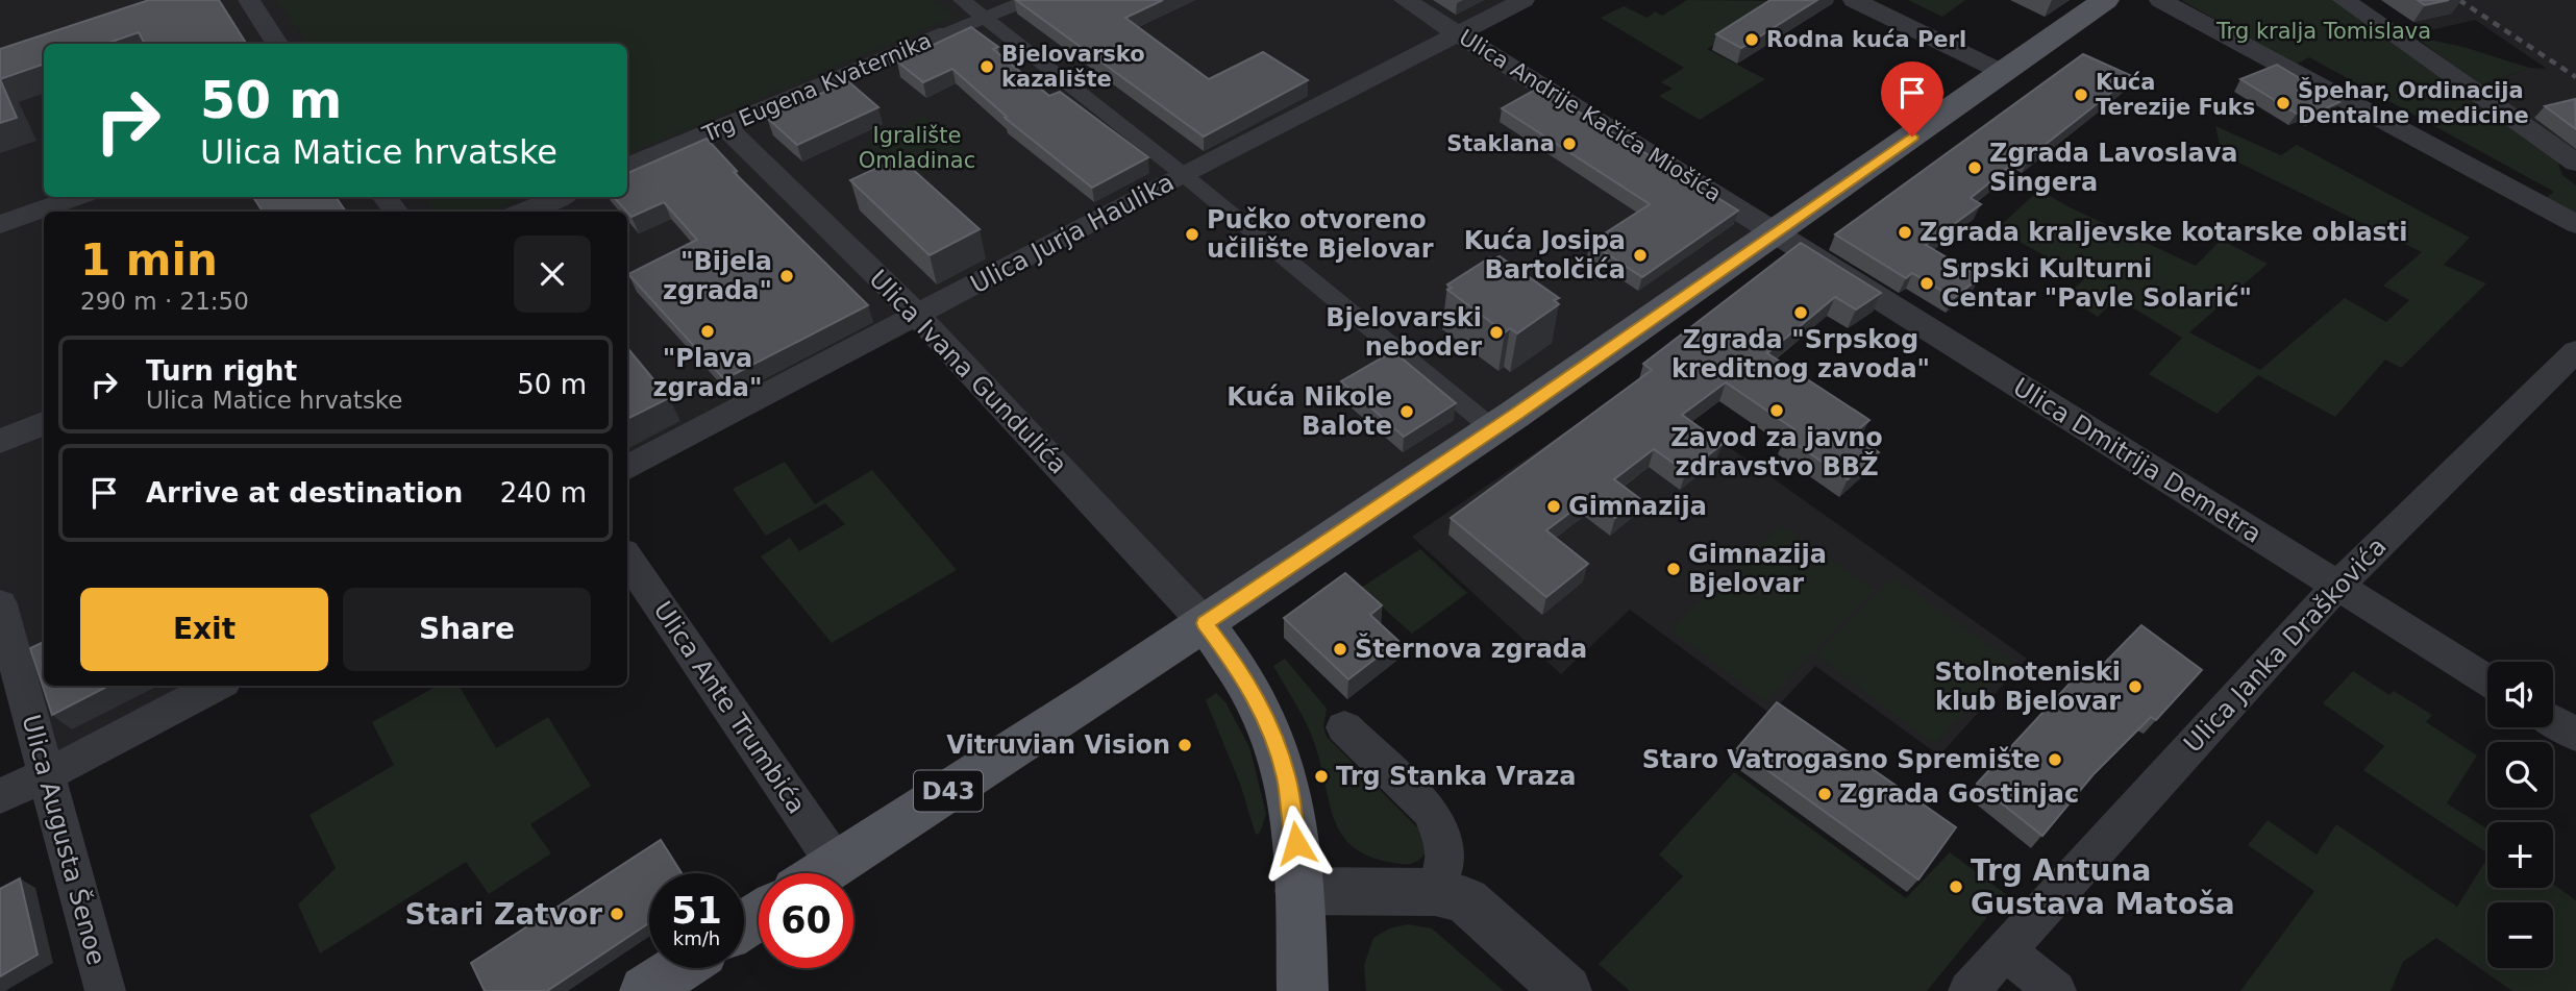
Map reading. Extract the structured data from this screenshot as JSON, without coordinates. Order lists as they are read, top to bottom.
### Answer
{
  "streets": {
    "main road": ["D43"],
    "street": [
      "Trg Eugena Kvaternika",
      "Ulica Andrije Kačića Miošića",
      "Ulica Jurja Haulika",
      "Ulica Ivana Gundulića",
      "Ulica Dmitrija Demetra",
      "Ulica Janka Draškovića",
      "Ulica Ante Trumbića",
      "Ulica Augusta Šenoe"
    ]
  },
  "crossings": [
    ["Trg Eugena Kvaternika", "Ulica Ivana Gundulića"],
    ["Ulica Andrije Kačića Miošića", "Ulica Jurja Haulika"],
    ["Ulica Andrije Kačića Miošića", "Ulica Dmitrija Demetra"],
    ["Ulica Jurja Haulika", "Ulica Ivana Gundulića"],
    ["Ulica Ivana Gundulića", "D43"],
    ["Ulica Dmitrija Demetra", "Ulica Janka Draškovića"],
    ["Ulica Ante Trumbića", "D43"]
  ],
  "parks": ["Trg kralja Tomislava", "Igralište Omladinac"],
  "places": [
    "Rodna kuća Perl",
    "Bjelovarsko kazalište",
    "Kuća Terezije Fuks",
    "Špehar, Ordinacija Dentalne medicine",
    "Staklana",
    "Zgrada Lavoslava Singera",
    "Zgrada kraljevske kotarske oblasti",
    "Pučko otvoreno učilište Bjelovar",
    "Kuća Josipa Bartolčića",
    "\"Bijela zgrada\"",
    "Srpski Kulturni Centar \"Pavle Solarić\"",
    "Zgrada \"Srpskog kreditnog zavoda\"",
    "\"Plava zgrada\"",
    "Bjelovarski neboder",
    "Zavod za javno zdravstvo BBŽ",
    "Kuća Nikole Balote",
    "Gimnazija",
    "Gimnazija Bjelovar",
    "Šternova zgrada",
    "Stolnoteniski klub Bjelovar",
    "Vitruvian Vision",
    "Staro Vatrogasno Spremište",
    "Trg Stanka Vraza",
    "Zgrada Gostinjac",
    "Trg Antuna Gustava Matoša",
    "Stari Zatvor"
  ],
  "page": {
    "turn": ["50 m", "Ulica Matice hrvatske"],
    "heading": ["1 min", "290 m · 21:50"],
    "list": [
      {
        "name": "Turn right",
        "note": "Ulica Matice hrvatske",
        "value": "50 m"
      },
      {
        "name": "Arrive at destination",
        "value": "240 m"
      }
    ],
    "buttons": ["Exit", "Share"],
    "map_buttons": ["+", "−"],
    "speed": "51 km/h",
    "limit": "60"
  }
}
